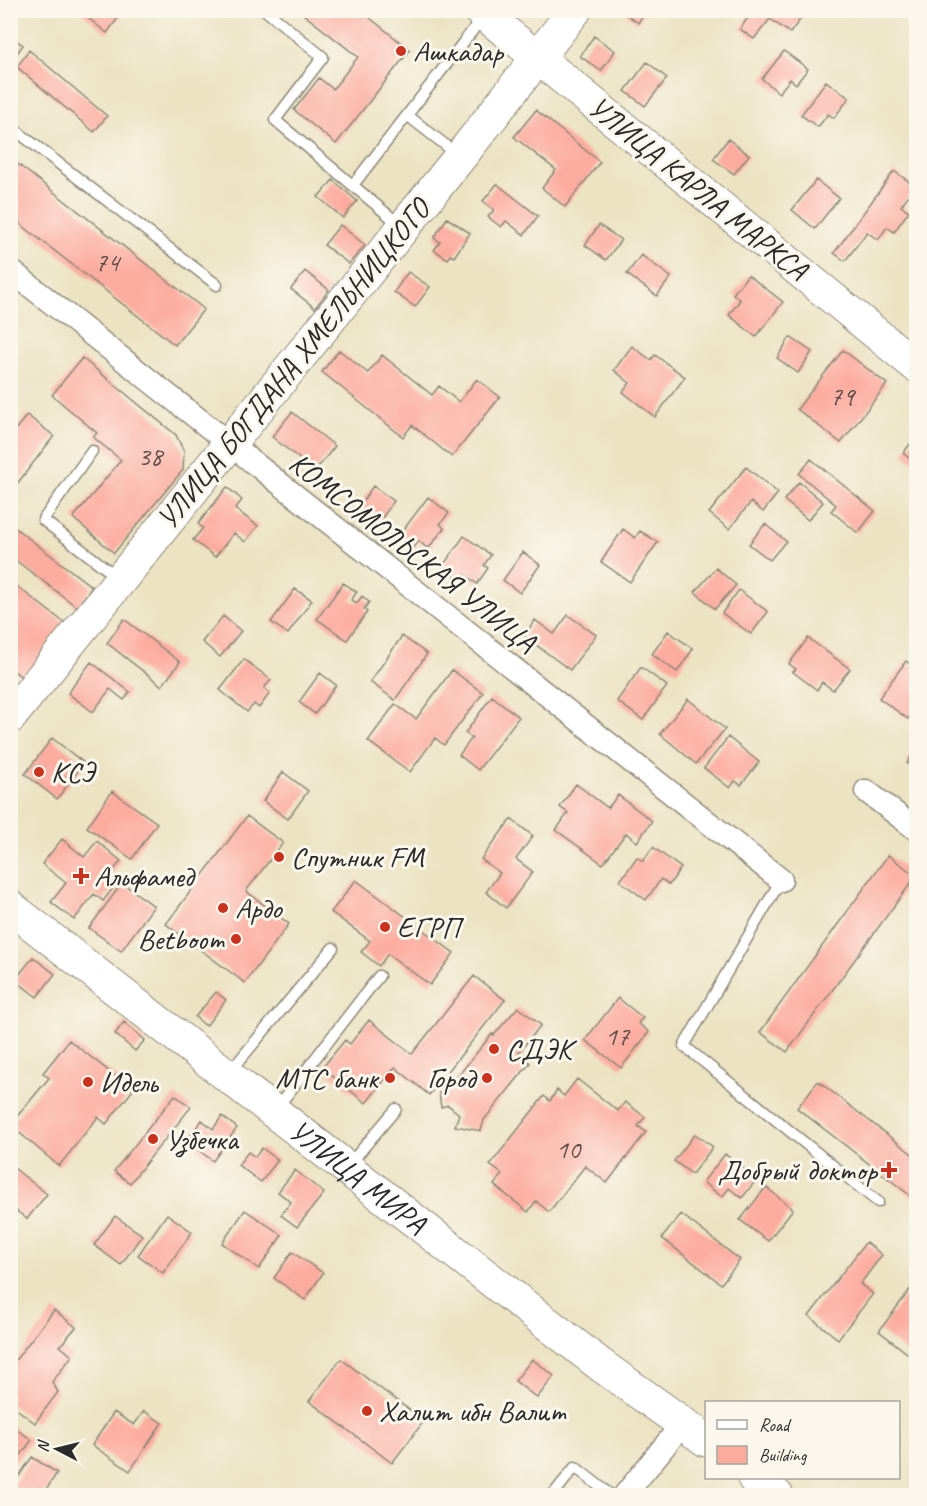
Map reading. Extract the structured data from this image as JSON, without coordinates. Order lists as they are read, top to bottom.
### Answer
{
  "streets": {
    "main road": ["УЛИЦА БОГДАНА ХМЕЛЬНИЦКОГО", "УЛИЦА МИРА"],
    "street": ["УЛИЦА КАРЛА МАРКСА", "КОМСОМОЛЬСКАЯ УЛИЦА"]
  },
  "crossings": [
    ["УЛИЦА КАРЛА МАРКСА", "УЛИЦА БОГДАНА ХМЕЛЬНИЦКОГО"],
    ["УЛИЦА БОГДАНА ХМЕЛЬНИЦКОГО", "КОМСОМОЛЬСКАЯ УЛИЦА"]
  ],
  "places": {
    "other": [
      "Ашкадар",
      "КСЭ",
      "Спутник FM",
      "Ардо",
      "ЕГРП",
      "Betboom",
      "СДЭК",
      "МТС банк",
      "Город",
      "Идель",
      "Узбечка",
      "Халит ибн Валит"
    ],
    "health": ["Альфамед", "Добрый доктор"]
  },
  "house_numbers": [
    "74",
    "79",
    "38",
    "17",
    "10"
  ],
  "legend": ["Road", "Building"],
  "north": "left"
}
